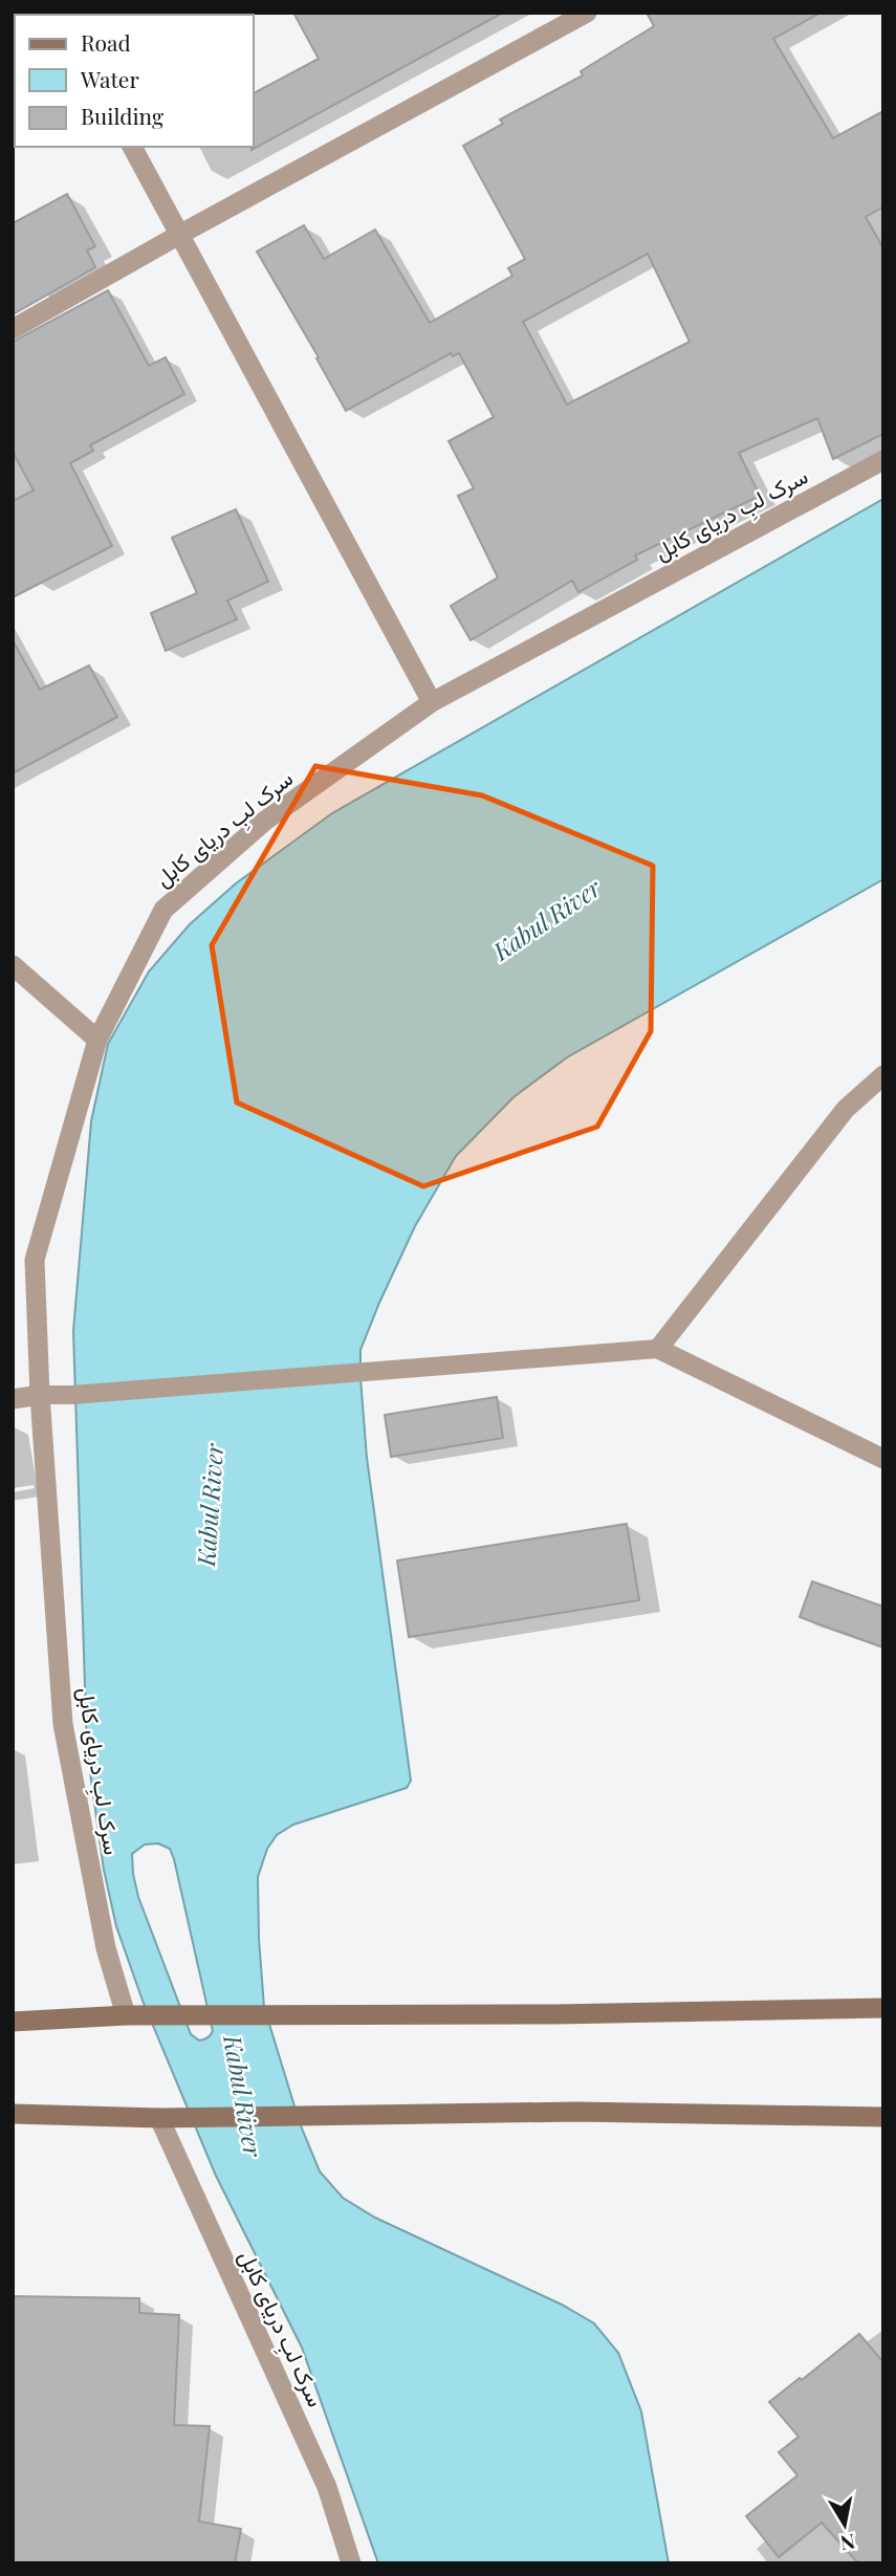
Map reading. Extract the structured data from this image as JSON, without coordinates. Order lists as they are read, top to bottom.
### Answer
{
  "streets": {
    "street": ["سرک لبِ دریای کابل"]
  },
  "water": ["Kabul River"],
  "legend": ["Road", "Water", "Building"],
  "north": "bottom"
}
